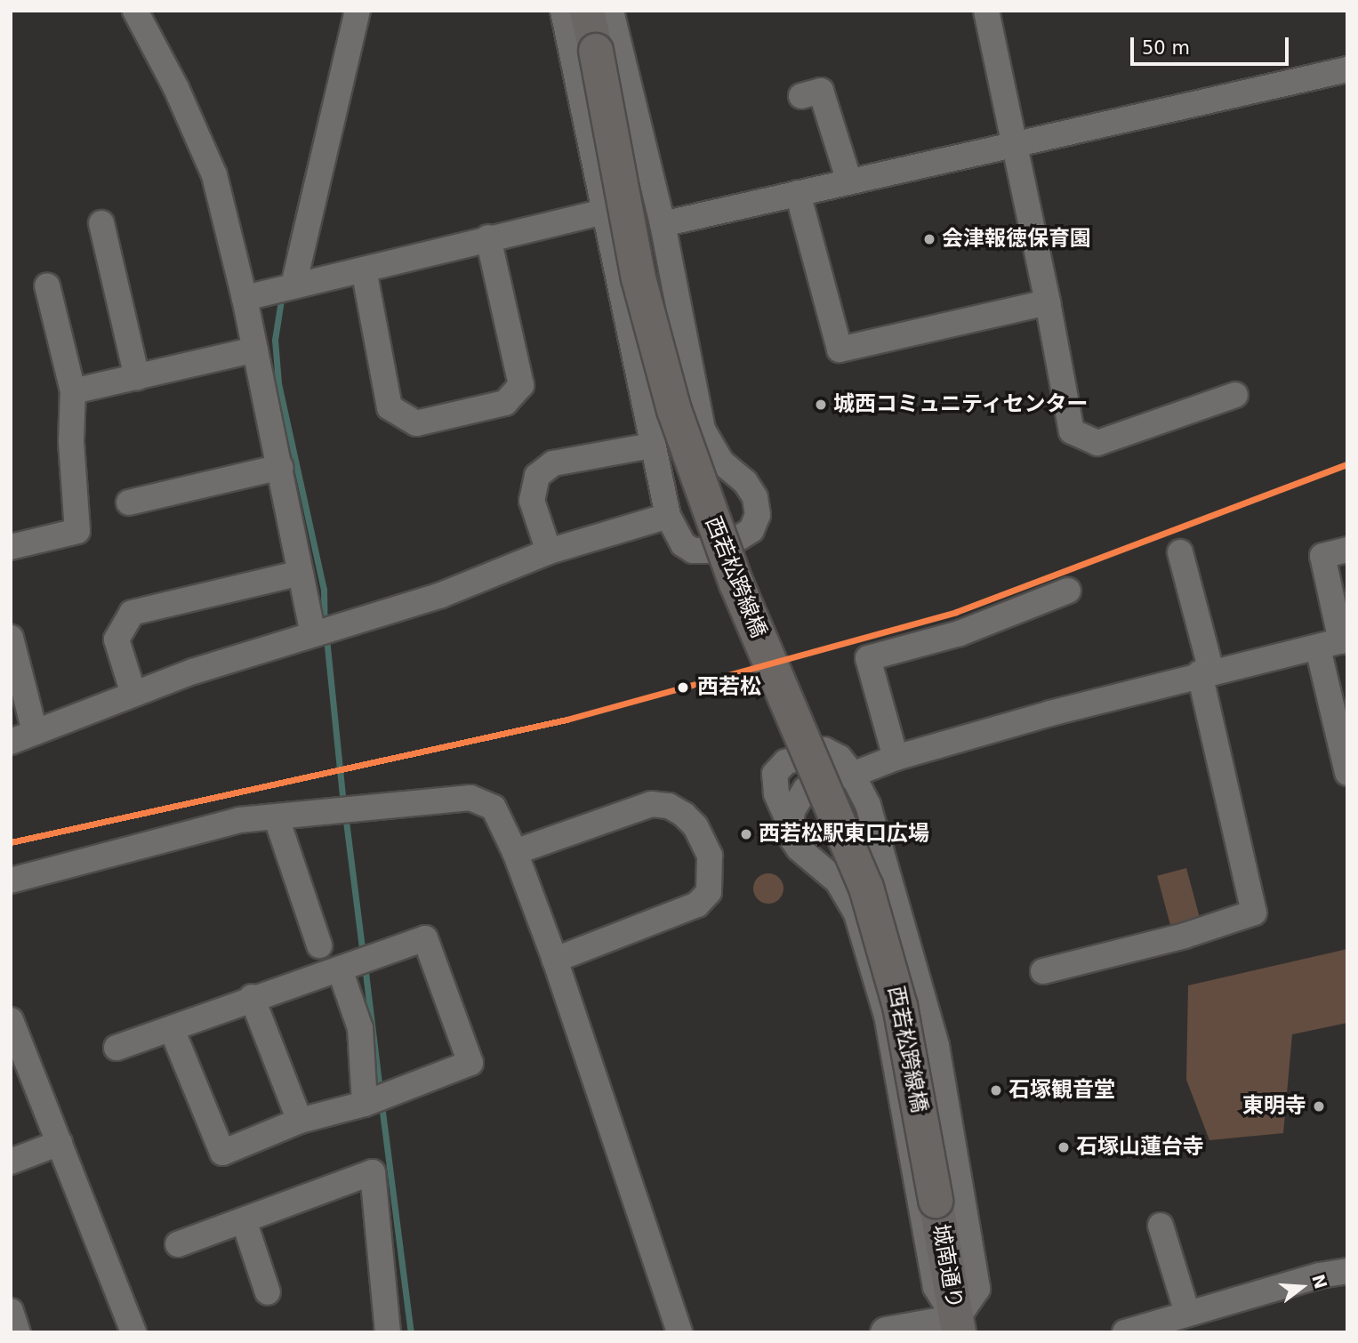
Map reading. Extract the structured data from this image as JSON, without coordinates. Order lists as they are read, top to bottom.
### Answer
{
  "streets": {
    "main road": ["西若松跨線橋", "城南通り"]
  },
  "crossings": [
    ["西若松跨線橋", "城南通り"]
  ],
  "places": [
    "会津報徳保育園",
    "城西コミュニティセンター",
    "西若松",
    "西若松駅東口広場",
    "石塚観音堂",
    "東明寺",
    "石塚山蓮台寺"
  ],
  "scale_bar": "50 m",
  "north": "right"
}
